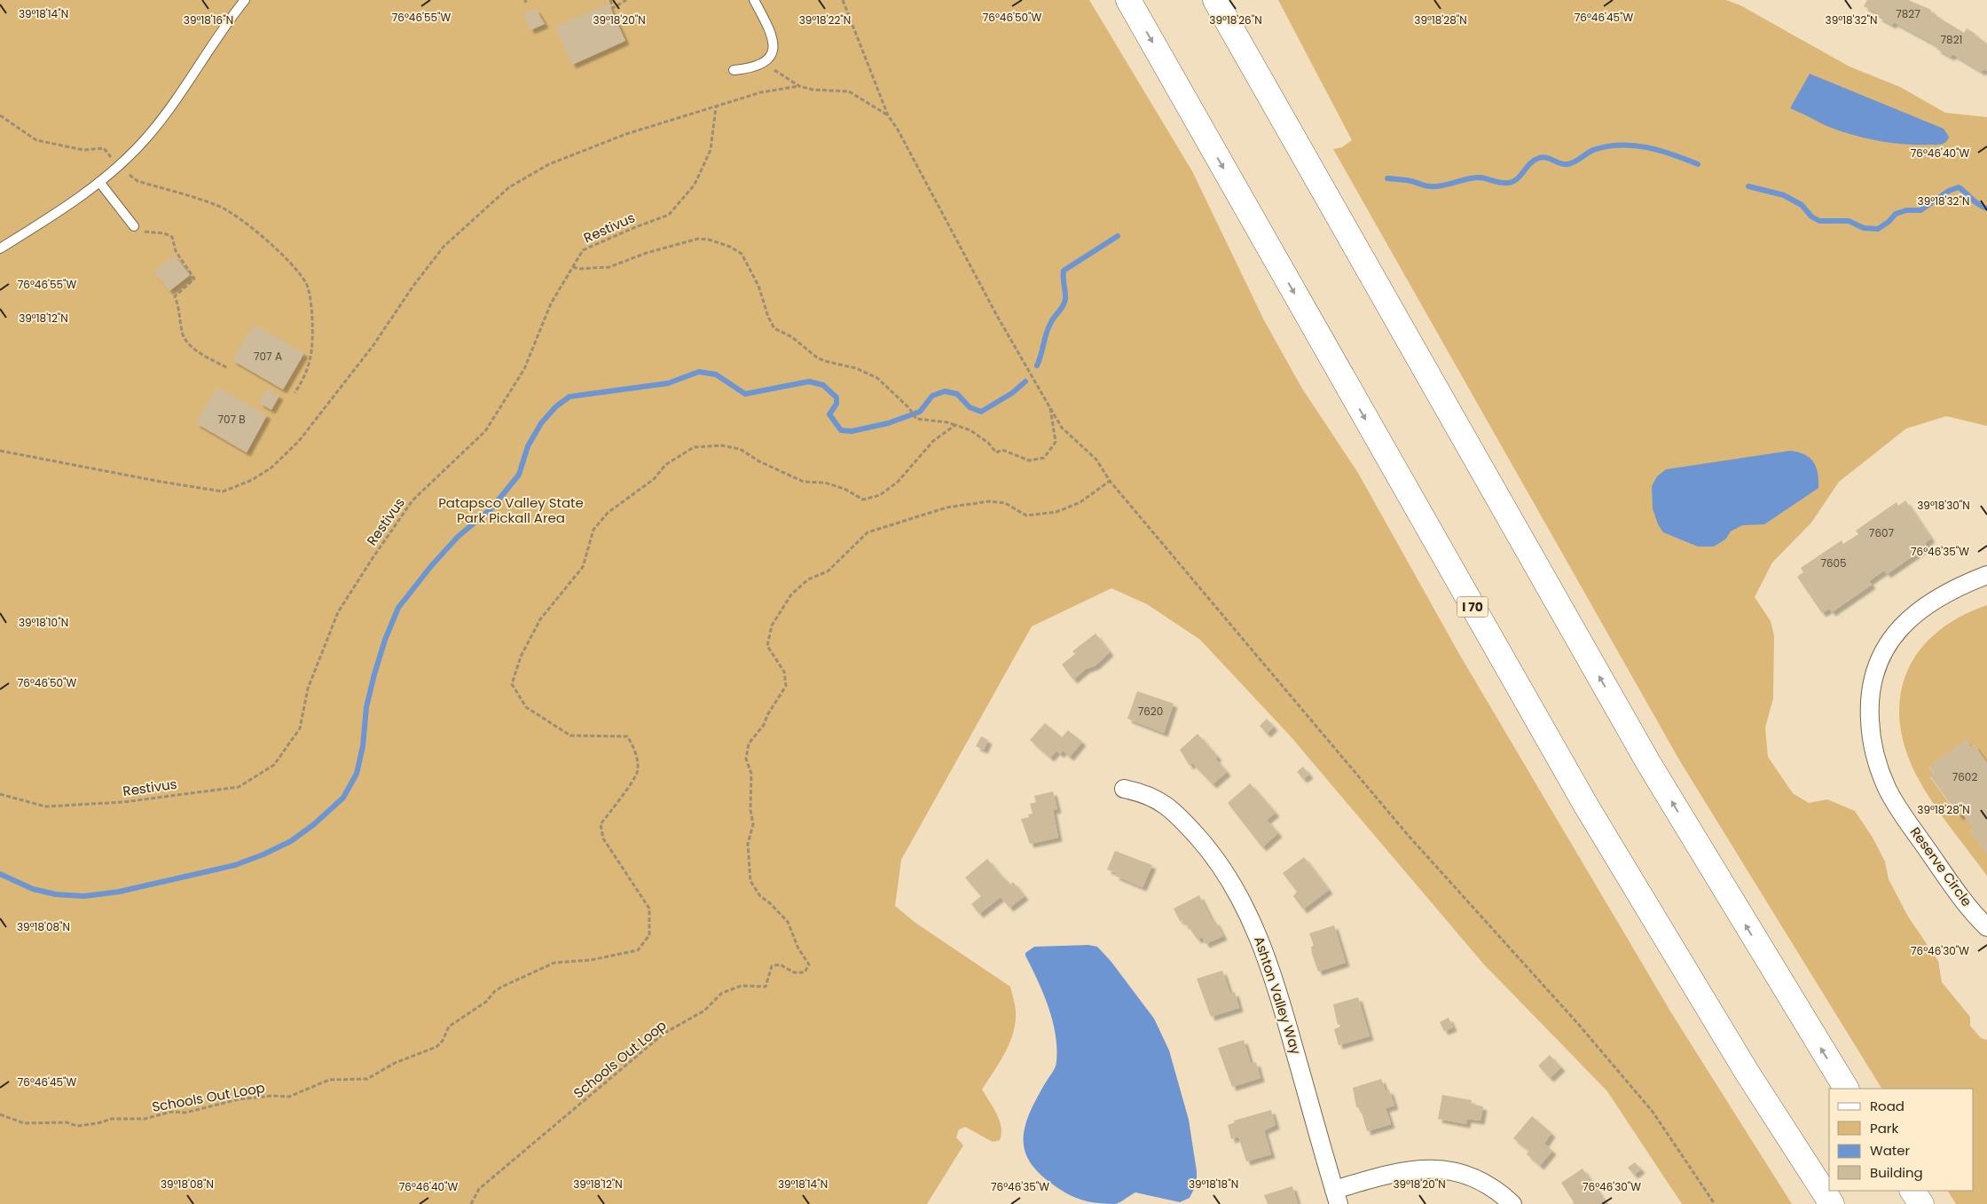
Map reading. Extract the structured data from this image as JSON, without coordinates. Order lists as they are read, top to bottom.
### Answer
{
  "streets": {
    "highway": ["I 70"],
    "street": ["Reserve Circle", "Ashton Valley Way"],
    "path": ["Restivus", "Schools Out Loop"]
  },
  "parks": ["Patapsco Valley State Park Pickall Area"],
  "house_numbers": [
    "7827",
    "7821",
    "707 A",
    "707 B",
    "7607",
    "7605",
    "7620",
    "7602"
  ],
  "legend": [
    "Road",
    "Park",
    "Water",
    "Building"
  ],
  "coordinates": [
    "39°18'14\"N",
    "76°46'50\"W",
    "76°46'55\"W",
    "76°46'45\"W",
    "39°18'28\"N",
    "39°18'16\"N",
    "39°18'20\"N",
    "39°18'22\"N",
    "39°18'26\"N",
    "39°18'32\"N",
    "76°46'40\"W",
    "39°18'12\"N",
    "39°18'30\"N",
    "76°46'35\"W",
    "39°18'10\"N",
    "39°18'08\"N",
    "76°46'30\"W",
    "39°18'18\"N"
  ]
}
